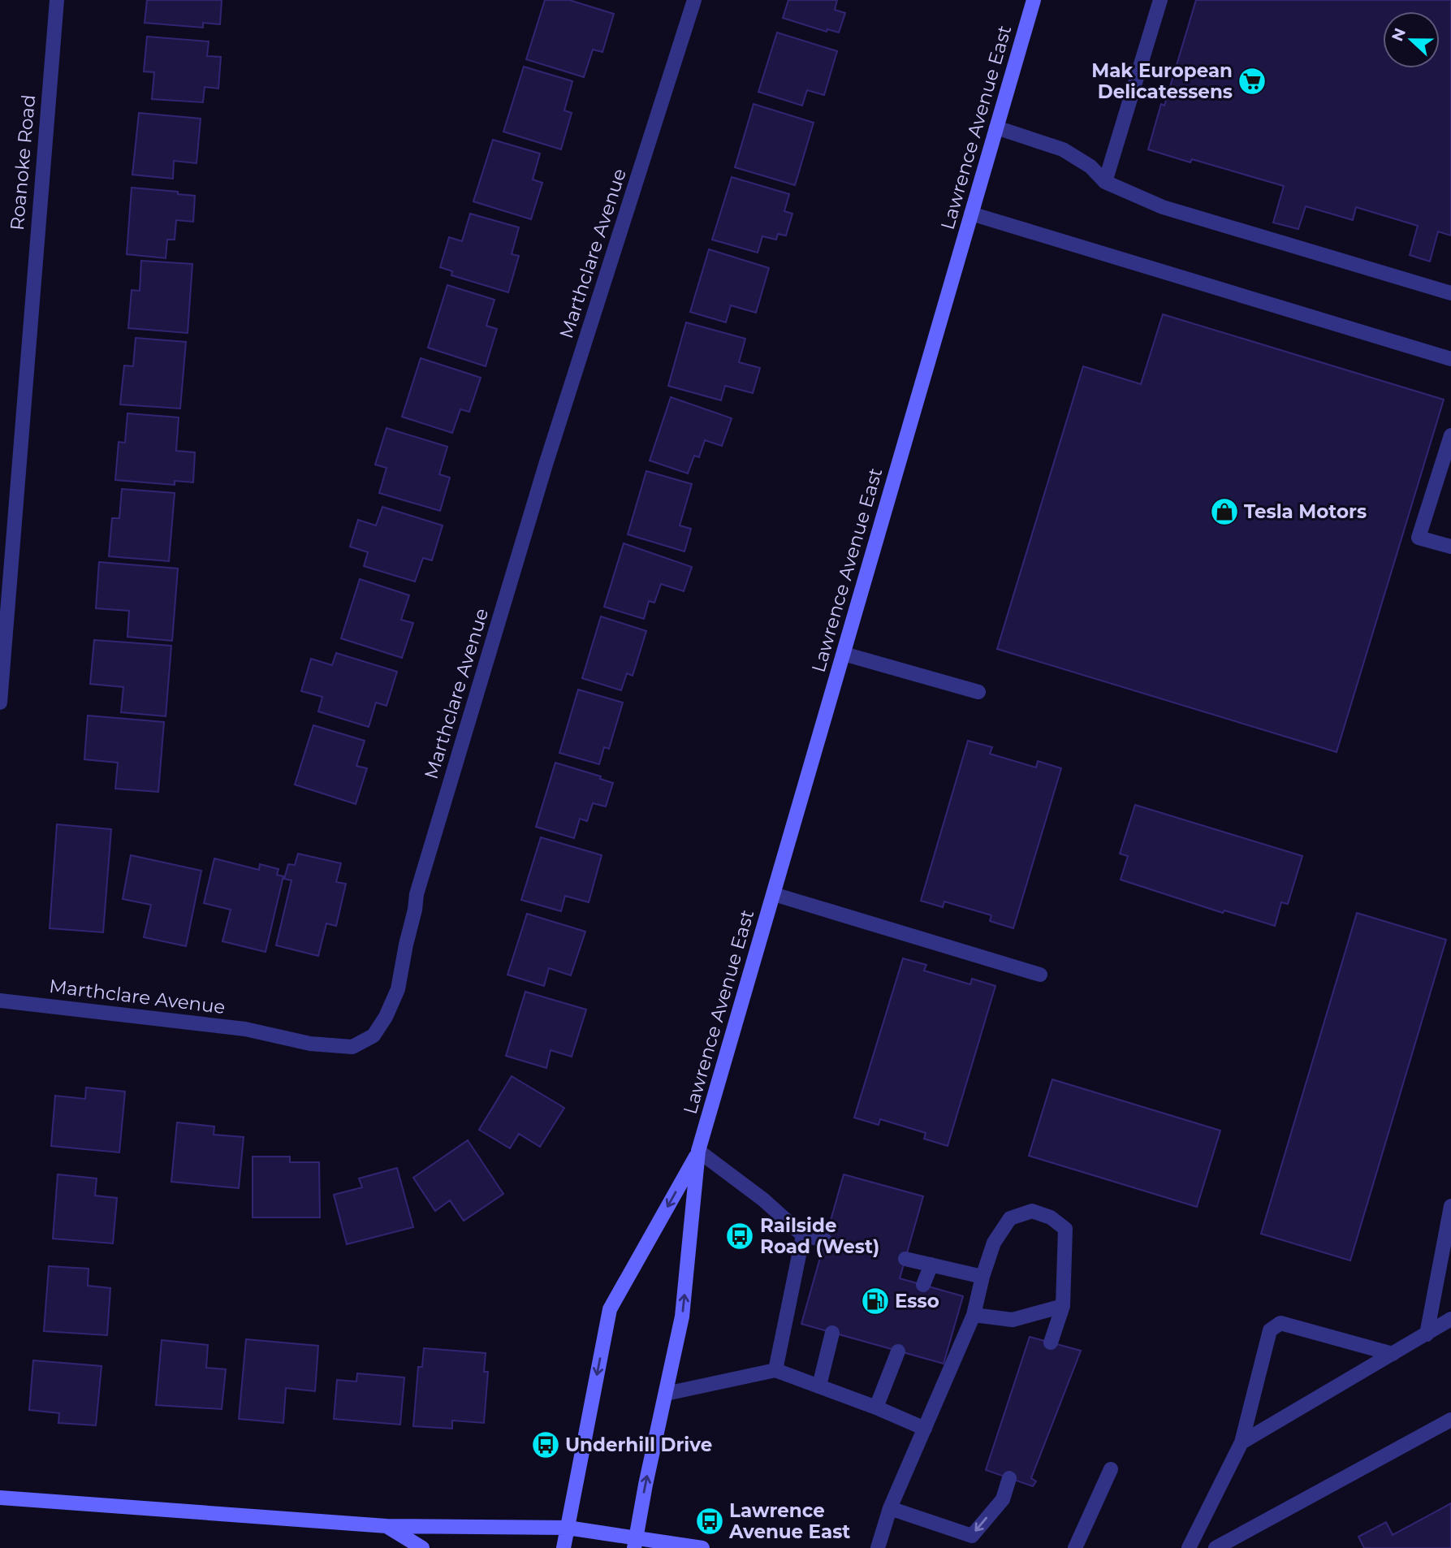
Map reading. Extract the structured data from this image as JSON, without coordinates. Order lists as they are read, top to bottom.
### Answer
{
  "streets": {
    "main road": ["Lawrence Avenue East"],
    "street": ["Roanoke Road", "Marthclare Avenue"]
  },
  "places": {
    "supermarket": ["Mak European Delicatessens"],
    "shop": ["Tesla Motors"],
    "bus stop": ["Railside Road (West)", "Underhill Drive", "Lawrence Avenue East"],
    "fuel station": ["Esso"]
  },
  "north": "left"
}
